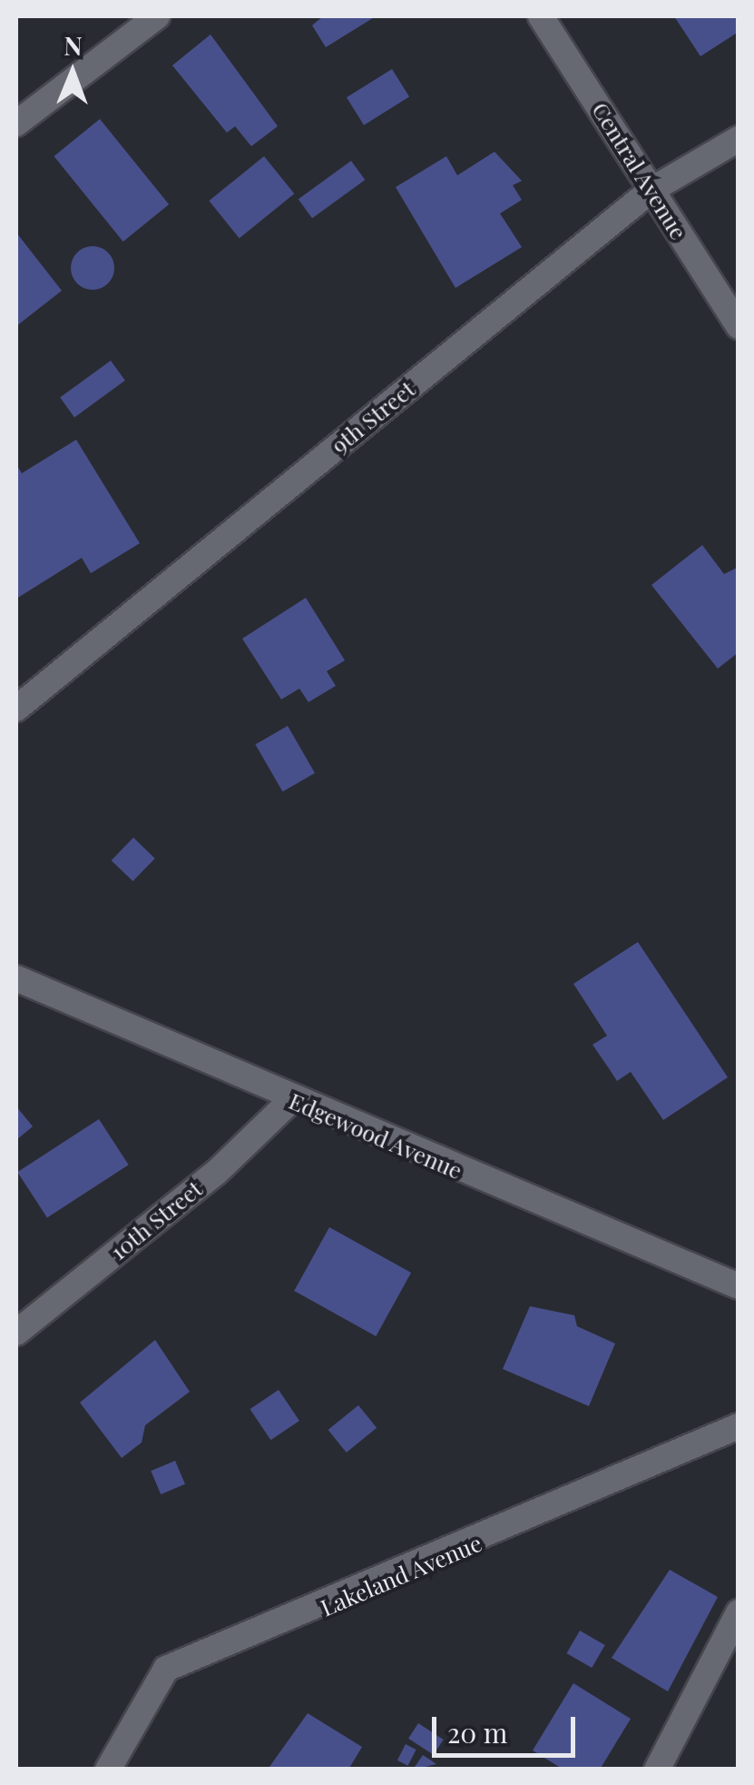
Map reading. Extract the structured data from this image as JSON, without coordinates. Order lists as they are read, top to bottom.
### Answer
{
  "streets": {
    "street": [
      "Central Avenue",
      "9th Street",
      "Edgewood Avenue",
      "10th Street",
      "Lakeland Avenue"
    ]
  },
  "crossings": [
    ["Central Avenue", "9th Street"],
    ["Edgewood Avenue", "10th Street"]
  ],
  "scale_bar": "20 m",
  "north": "top"
}
